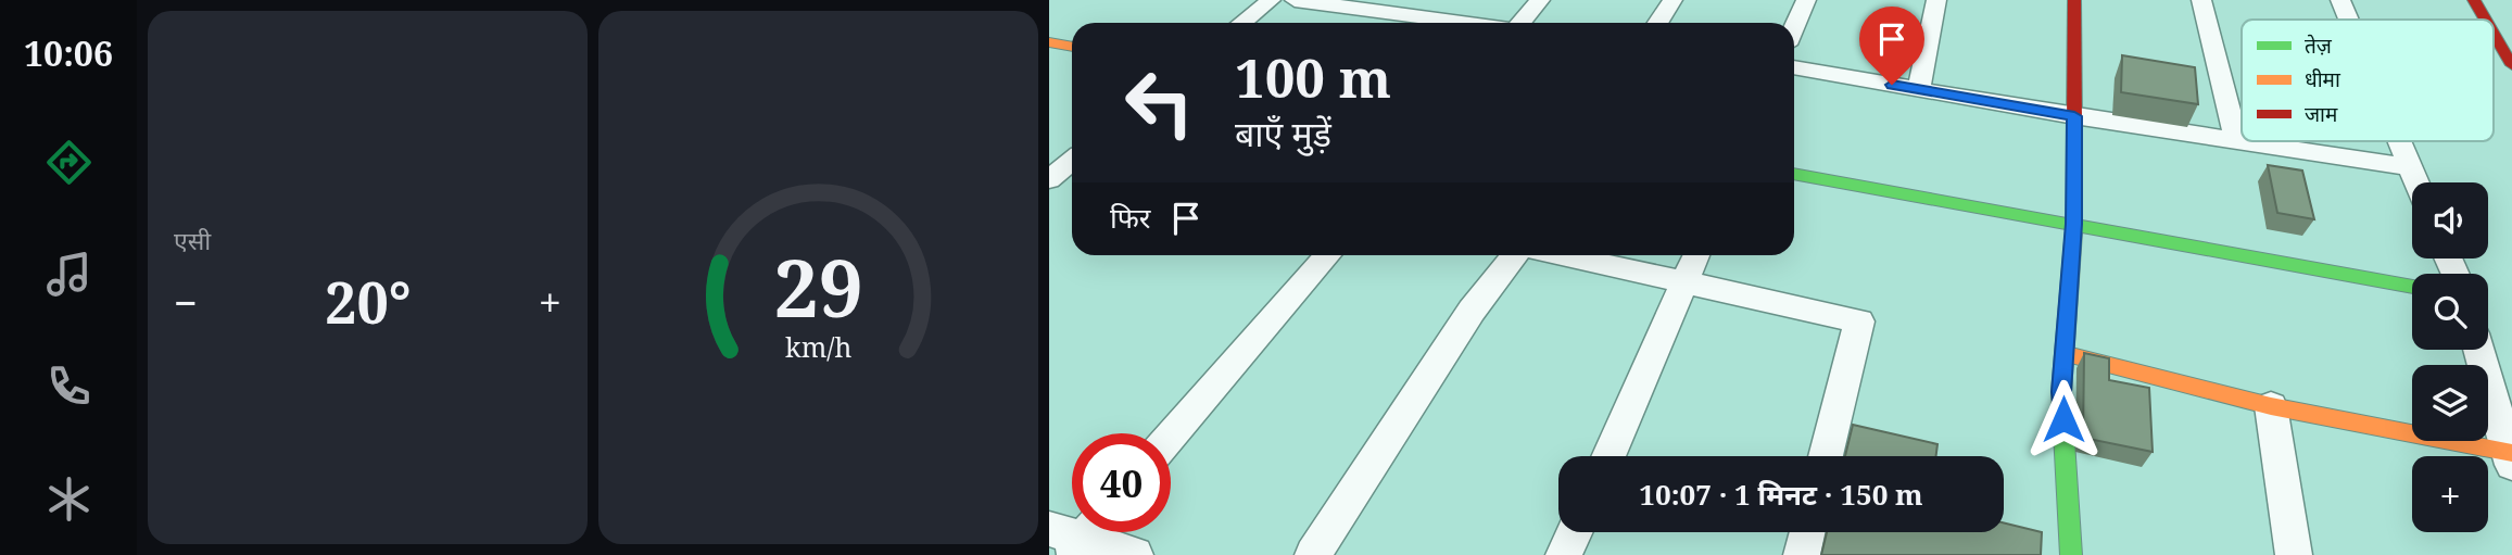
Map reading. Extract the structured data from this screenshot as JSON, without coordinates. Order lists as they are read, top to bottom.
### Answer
{
  "legend": ["तेज़", "धीमा", "जाम"],
  "page": {
    "tabs": "10:06",
    "tile": "एसी",
    "turn": ["100 m", "बाएँ मुड़ें"],
    "map_buttons": "+",
    "then": "फिर",
    "heat": ["−", "20°", "+"],
    "limit": "40",
    "trip": "10:07 · 1 मिनट · 150 m",
    "gauge": ["29", "km/h"]
  }
}
